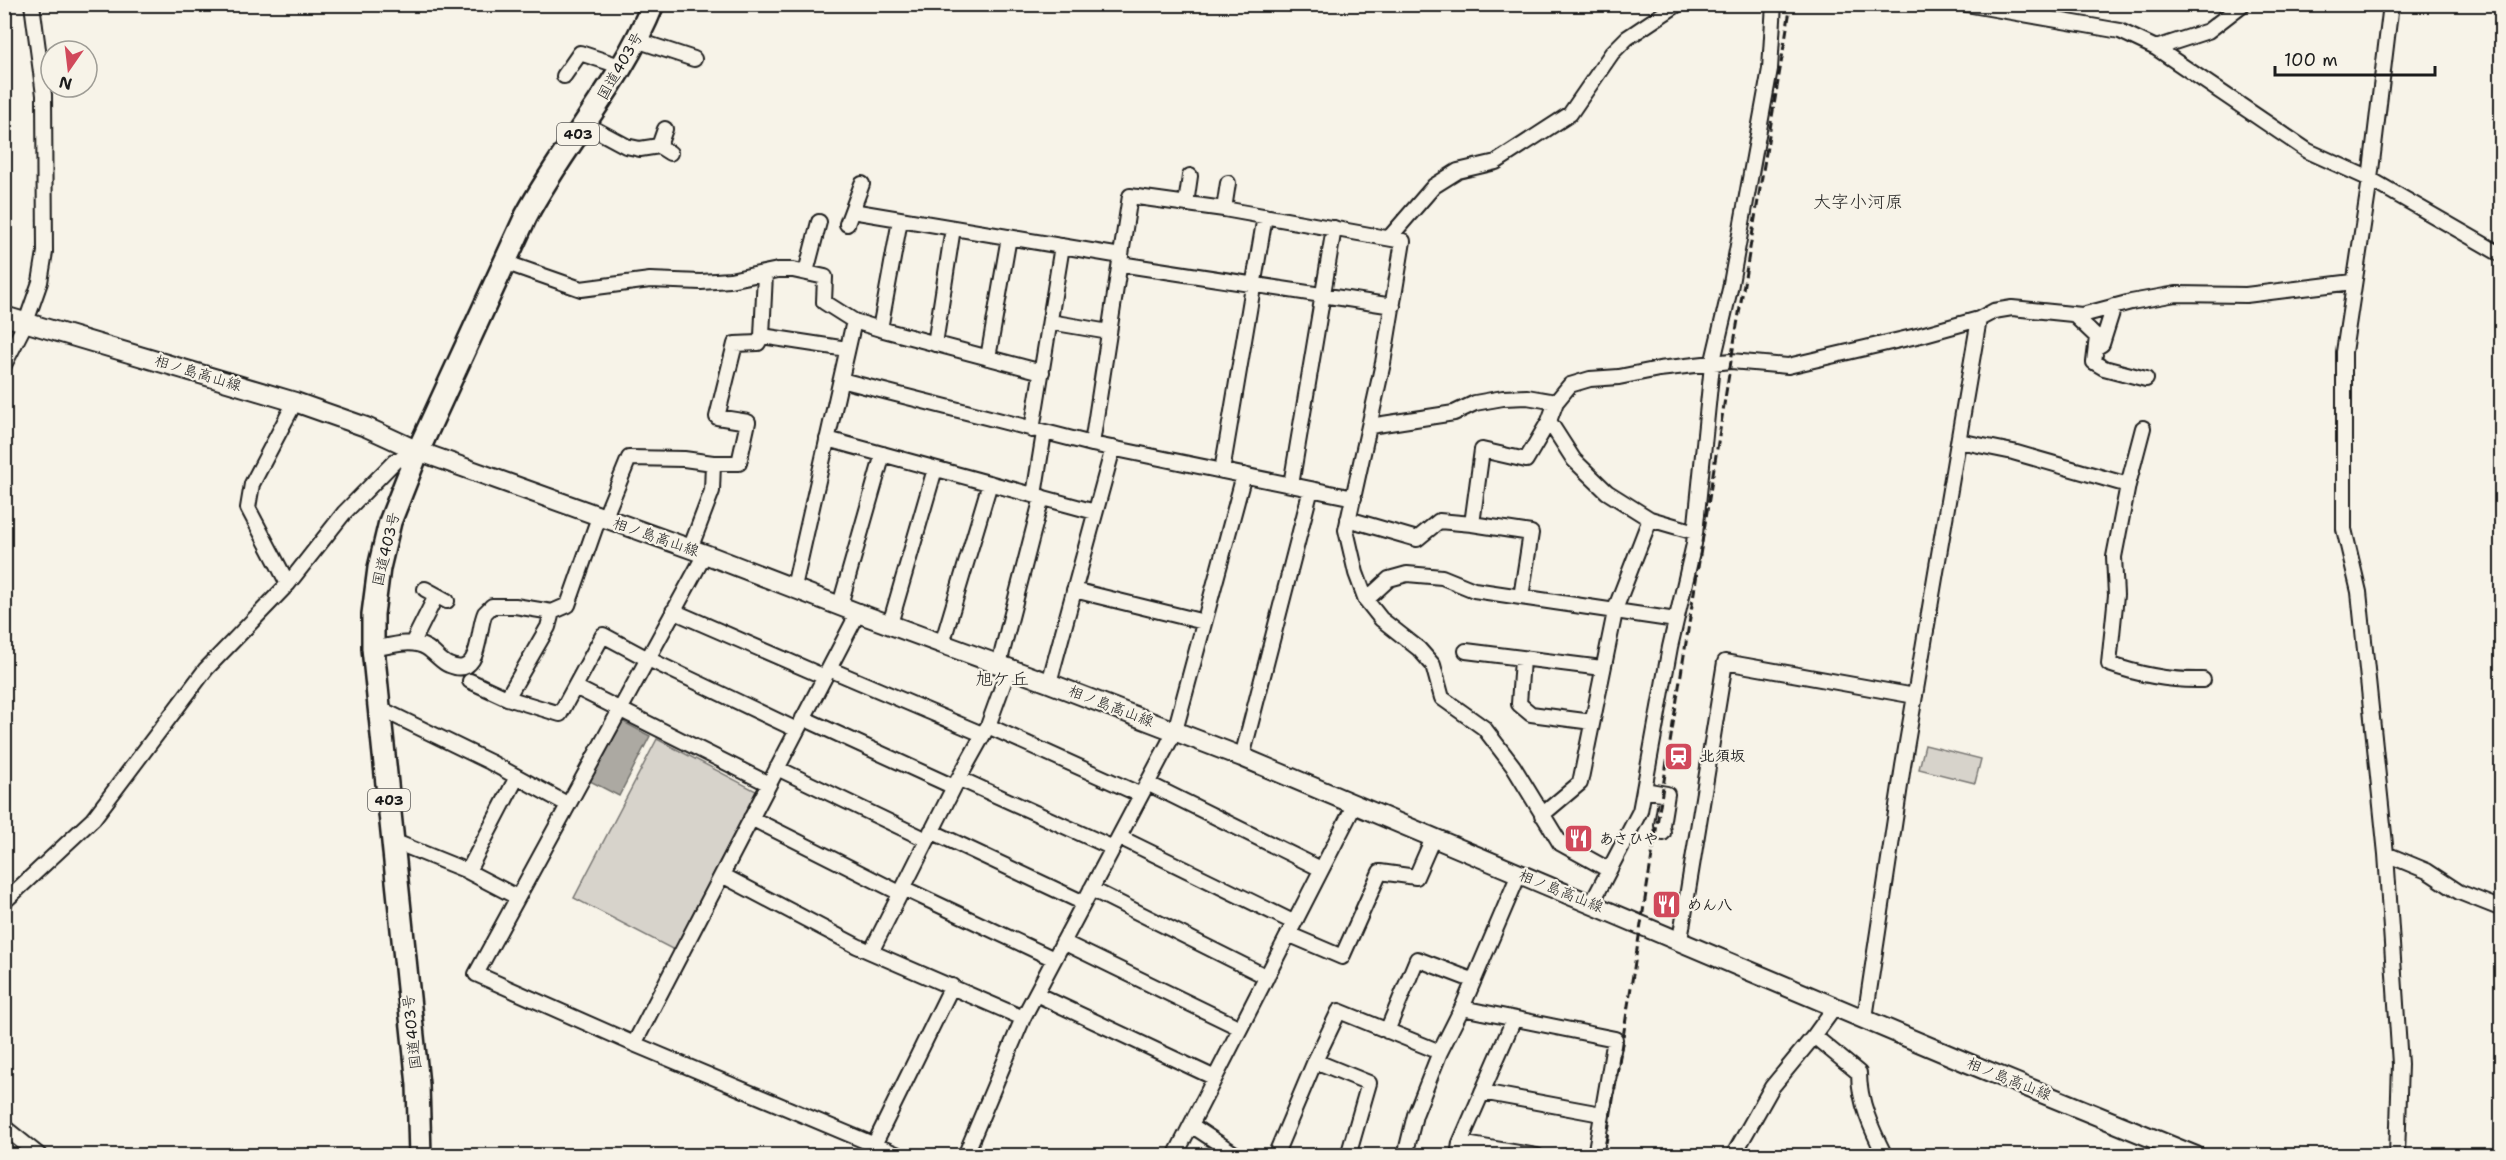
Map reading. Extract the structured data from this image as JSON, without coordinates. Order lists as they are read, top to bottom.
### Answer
{
  "streets": {
    "highway": ["国道403号", "403"],
    "main road": ["相ノ島高山線"]
  },
  "crossings": [
    ["国道403号", "相ノ島高山線"]
  ],
  "districts": ["大字小河原", "旭ケ丘"],
  "places": {
    "station": ["北須坂"],
    "restaurant": ["あさひや", "めん八"]
  },
  "scale_bar": "100 m",
  "north": "bottom"
}
